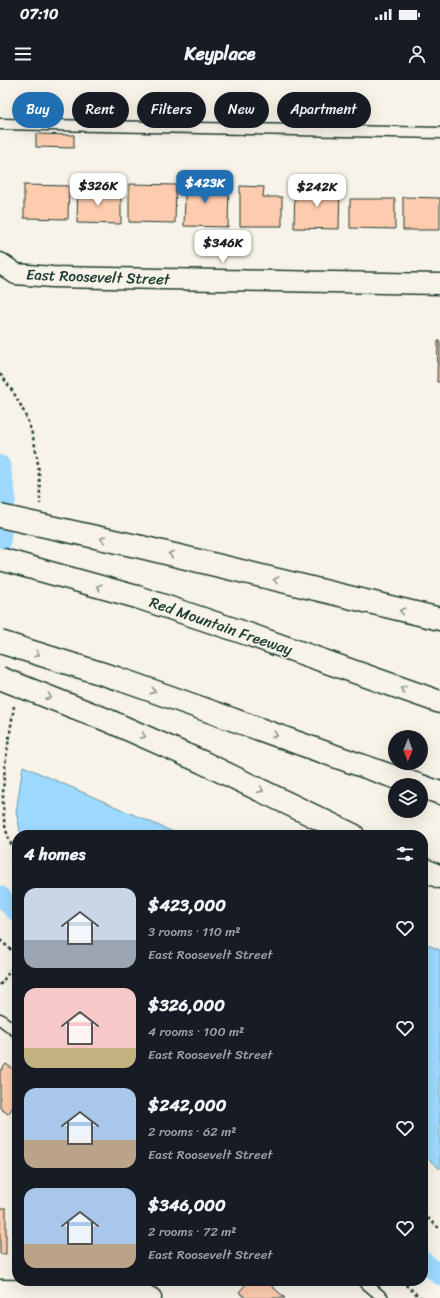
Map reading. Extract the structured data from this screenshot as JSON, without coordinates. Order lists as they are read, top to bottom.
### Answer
{
  "streets": {
    "highway": ["Red Mountain Freeway"],
    "street": ["East Roosevelt Street"]
  },
  "north": "bottom",
  "page": {
    "status": "07:10",
    "header": "Keyplace",
    "chip": [
      "Buy",
      "Rent",
      "Filters",
      "New",
      "Apartment"
    ],
    "price": [
      "$423K",
      "$326K",
      "$242K",
      "$346K"
    ],
    "heading": "4 homes",
    "list": [
      {
        "name": "$423,000",
        "note": "3 rooms · 110 m² · East Roosevelt Street"
      },
      {
        "name": "$326,000",
        "note": "4 rooms · 100 m² · East Roosevelt Street"
      },
      {
        "name": "$242,000",
        "note": "2 rooms · 62 m² · East Roosevelt Street"
      },
      {
        "name": "$346,000",
        "note": "2 rooms · 72 m² · East Roosevelt Street"
      }
    ]
  }
}
